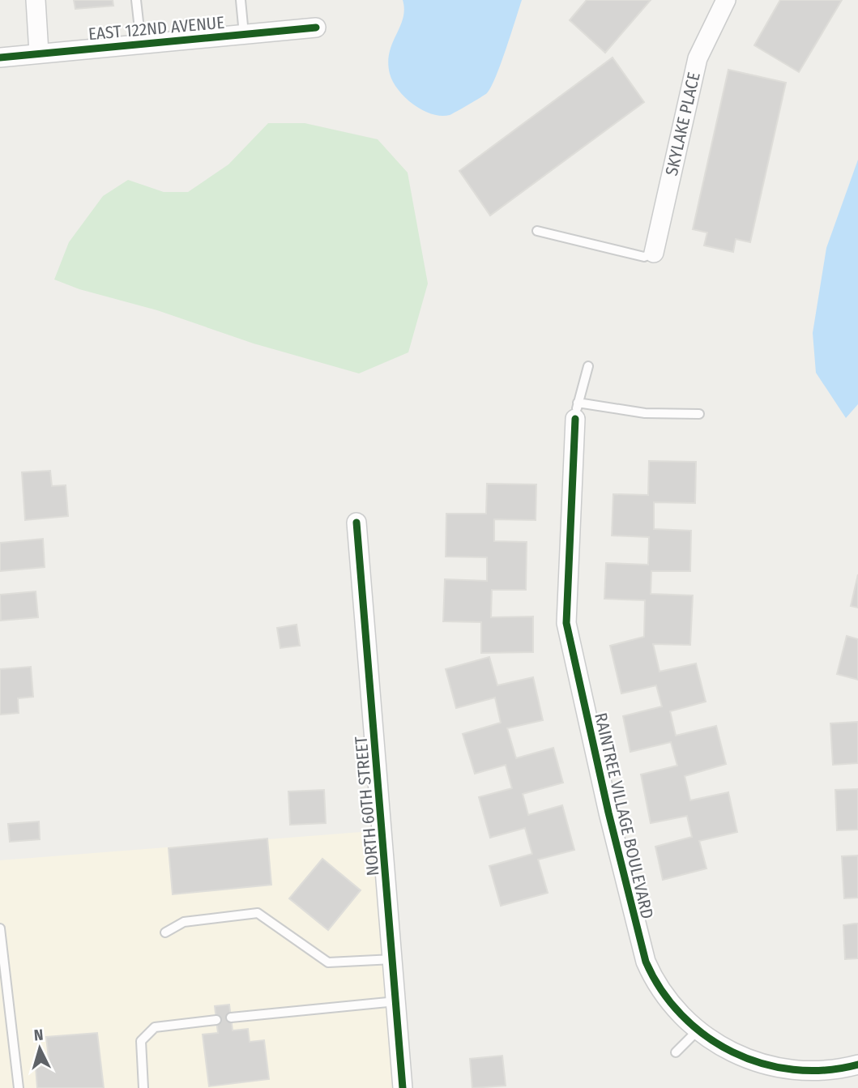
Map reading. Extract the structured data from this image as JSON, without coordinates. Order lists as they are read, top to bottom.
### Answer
{
  "streets": {
    "street": [
      "EAST 122ND AVENUE",
      "SKYLAKE PLACE",
      "NORTH 60TH STREET",
      "RAINTREE VILLAGE BOULEVARD"
    ]
  },
  "north": "top"
}
